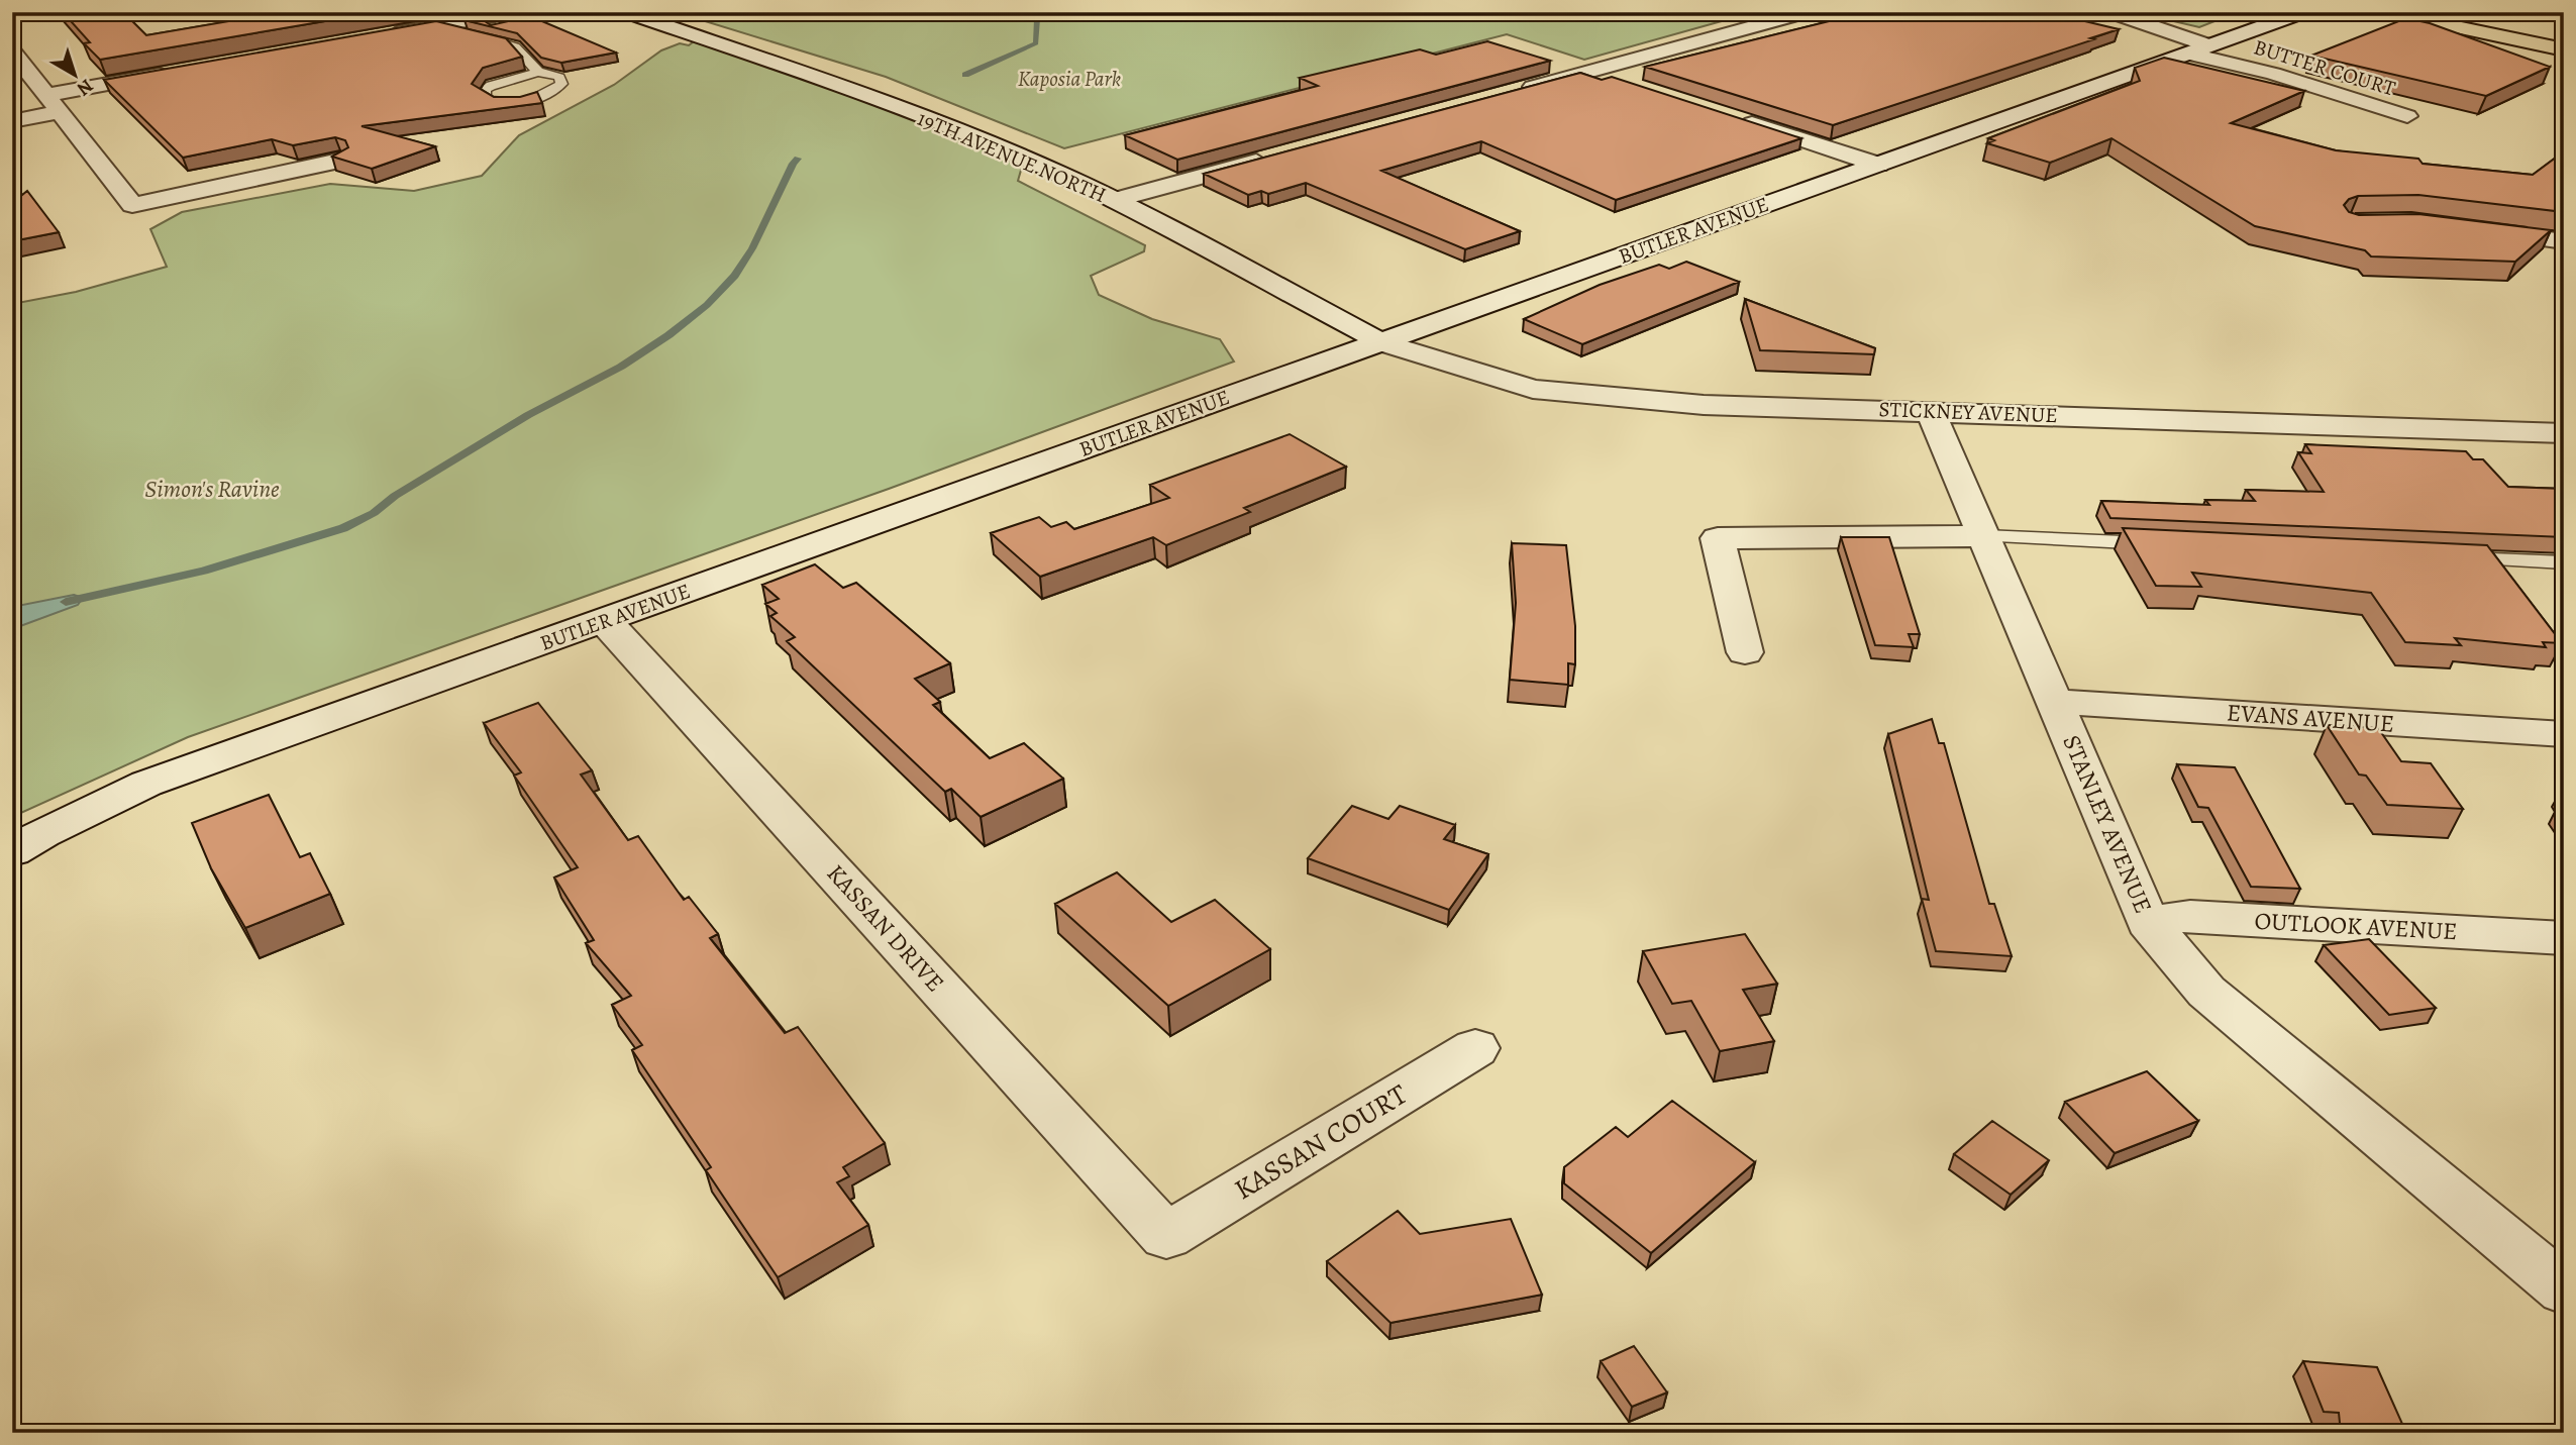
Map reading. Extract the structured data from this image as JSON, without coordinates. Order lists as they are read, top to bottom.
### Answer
{
  "streets": {
    "street": [
      "BUTTER COURT",
      "19TH AVENUE NORTH",
      "BUTLER AVENUE",
      "STICKNEY AVENUE",
      "EVANS AVENUE",
      "STANLEY AVENUE",
      "OUTLOOK AVENUE",
      "KASSAN DRIVE",
      "KASSAN COURT"
    ]
  },
  "crossings": [
    ["BUTTER COURT", "BUTLER AVENUE"],
    ["19TH AVENUE NORTH", "BUTLER AVENUE"],
    ["19TH AVENUE NORTH", "STICKNEY AVENUE"],
    ["BUTLER AVENUE", "STICKNEY AVENUE"],
    ["BUTLER AVENUE", "KASSAN DRIVE"],
    ["STICKNEY AVENUE", "STANLEY AVENUE"],
    ["EVANS AVENUE", "STANLEY AVENUE"],
    ["STANLEY AVENUE", "OUTLOOK AVENUE"],
    ["KASSAN DRIVE", "KASSAN COURT"]
  ],
  "parks": ["Kaposia Park", "Simon's Ravine"],
  "north": "bottom right"
}
